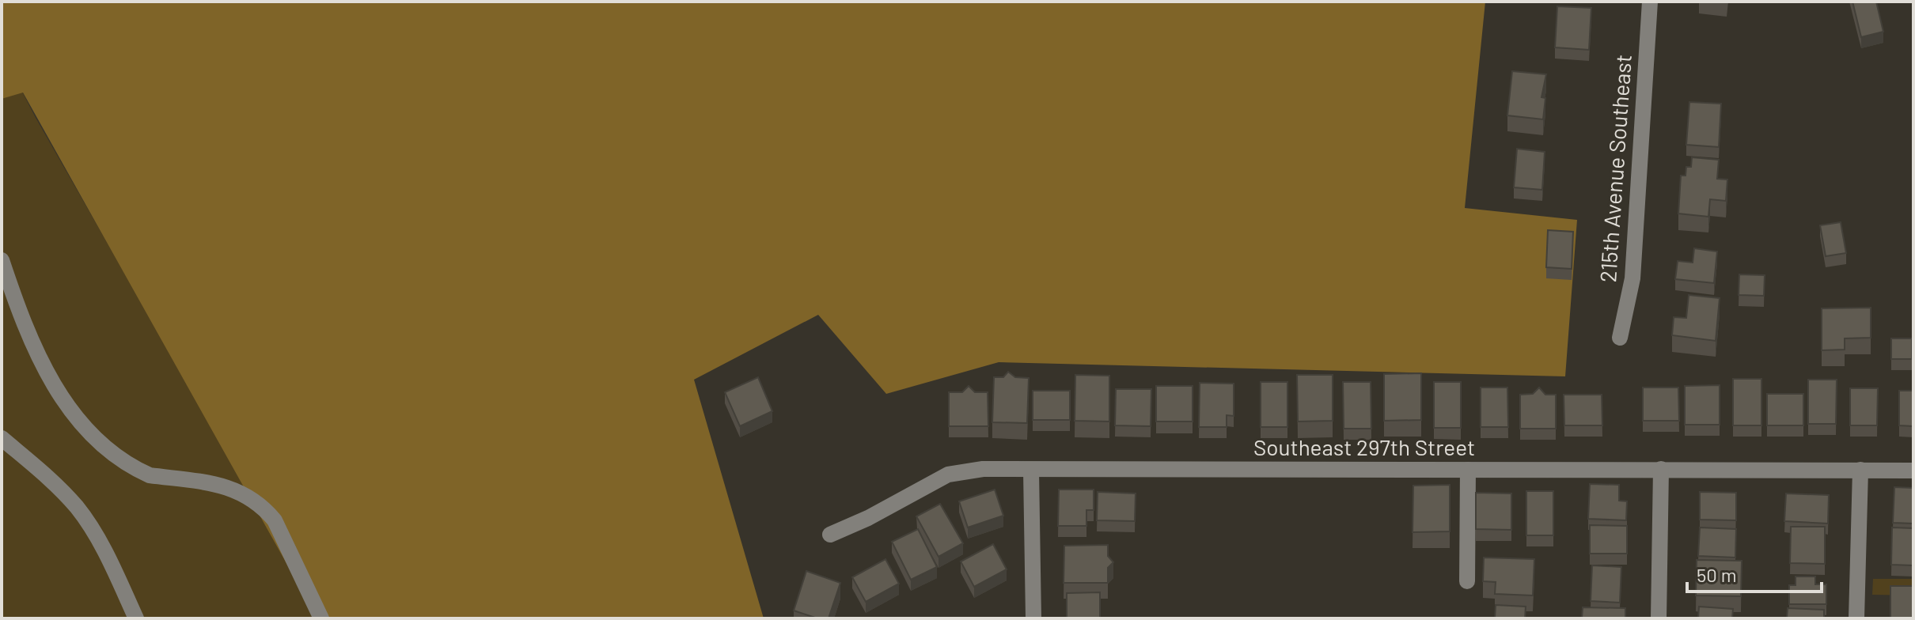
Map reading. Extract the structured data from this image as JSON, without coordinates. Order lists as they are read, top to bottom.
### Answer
{
  "streets": {
    "street": ["215th Avenue Southeast", "Southeast 297th Street"]
  },
  "scale_bar": "50 m"
}
